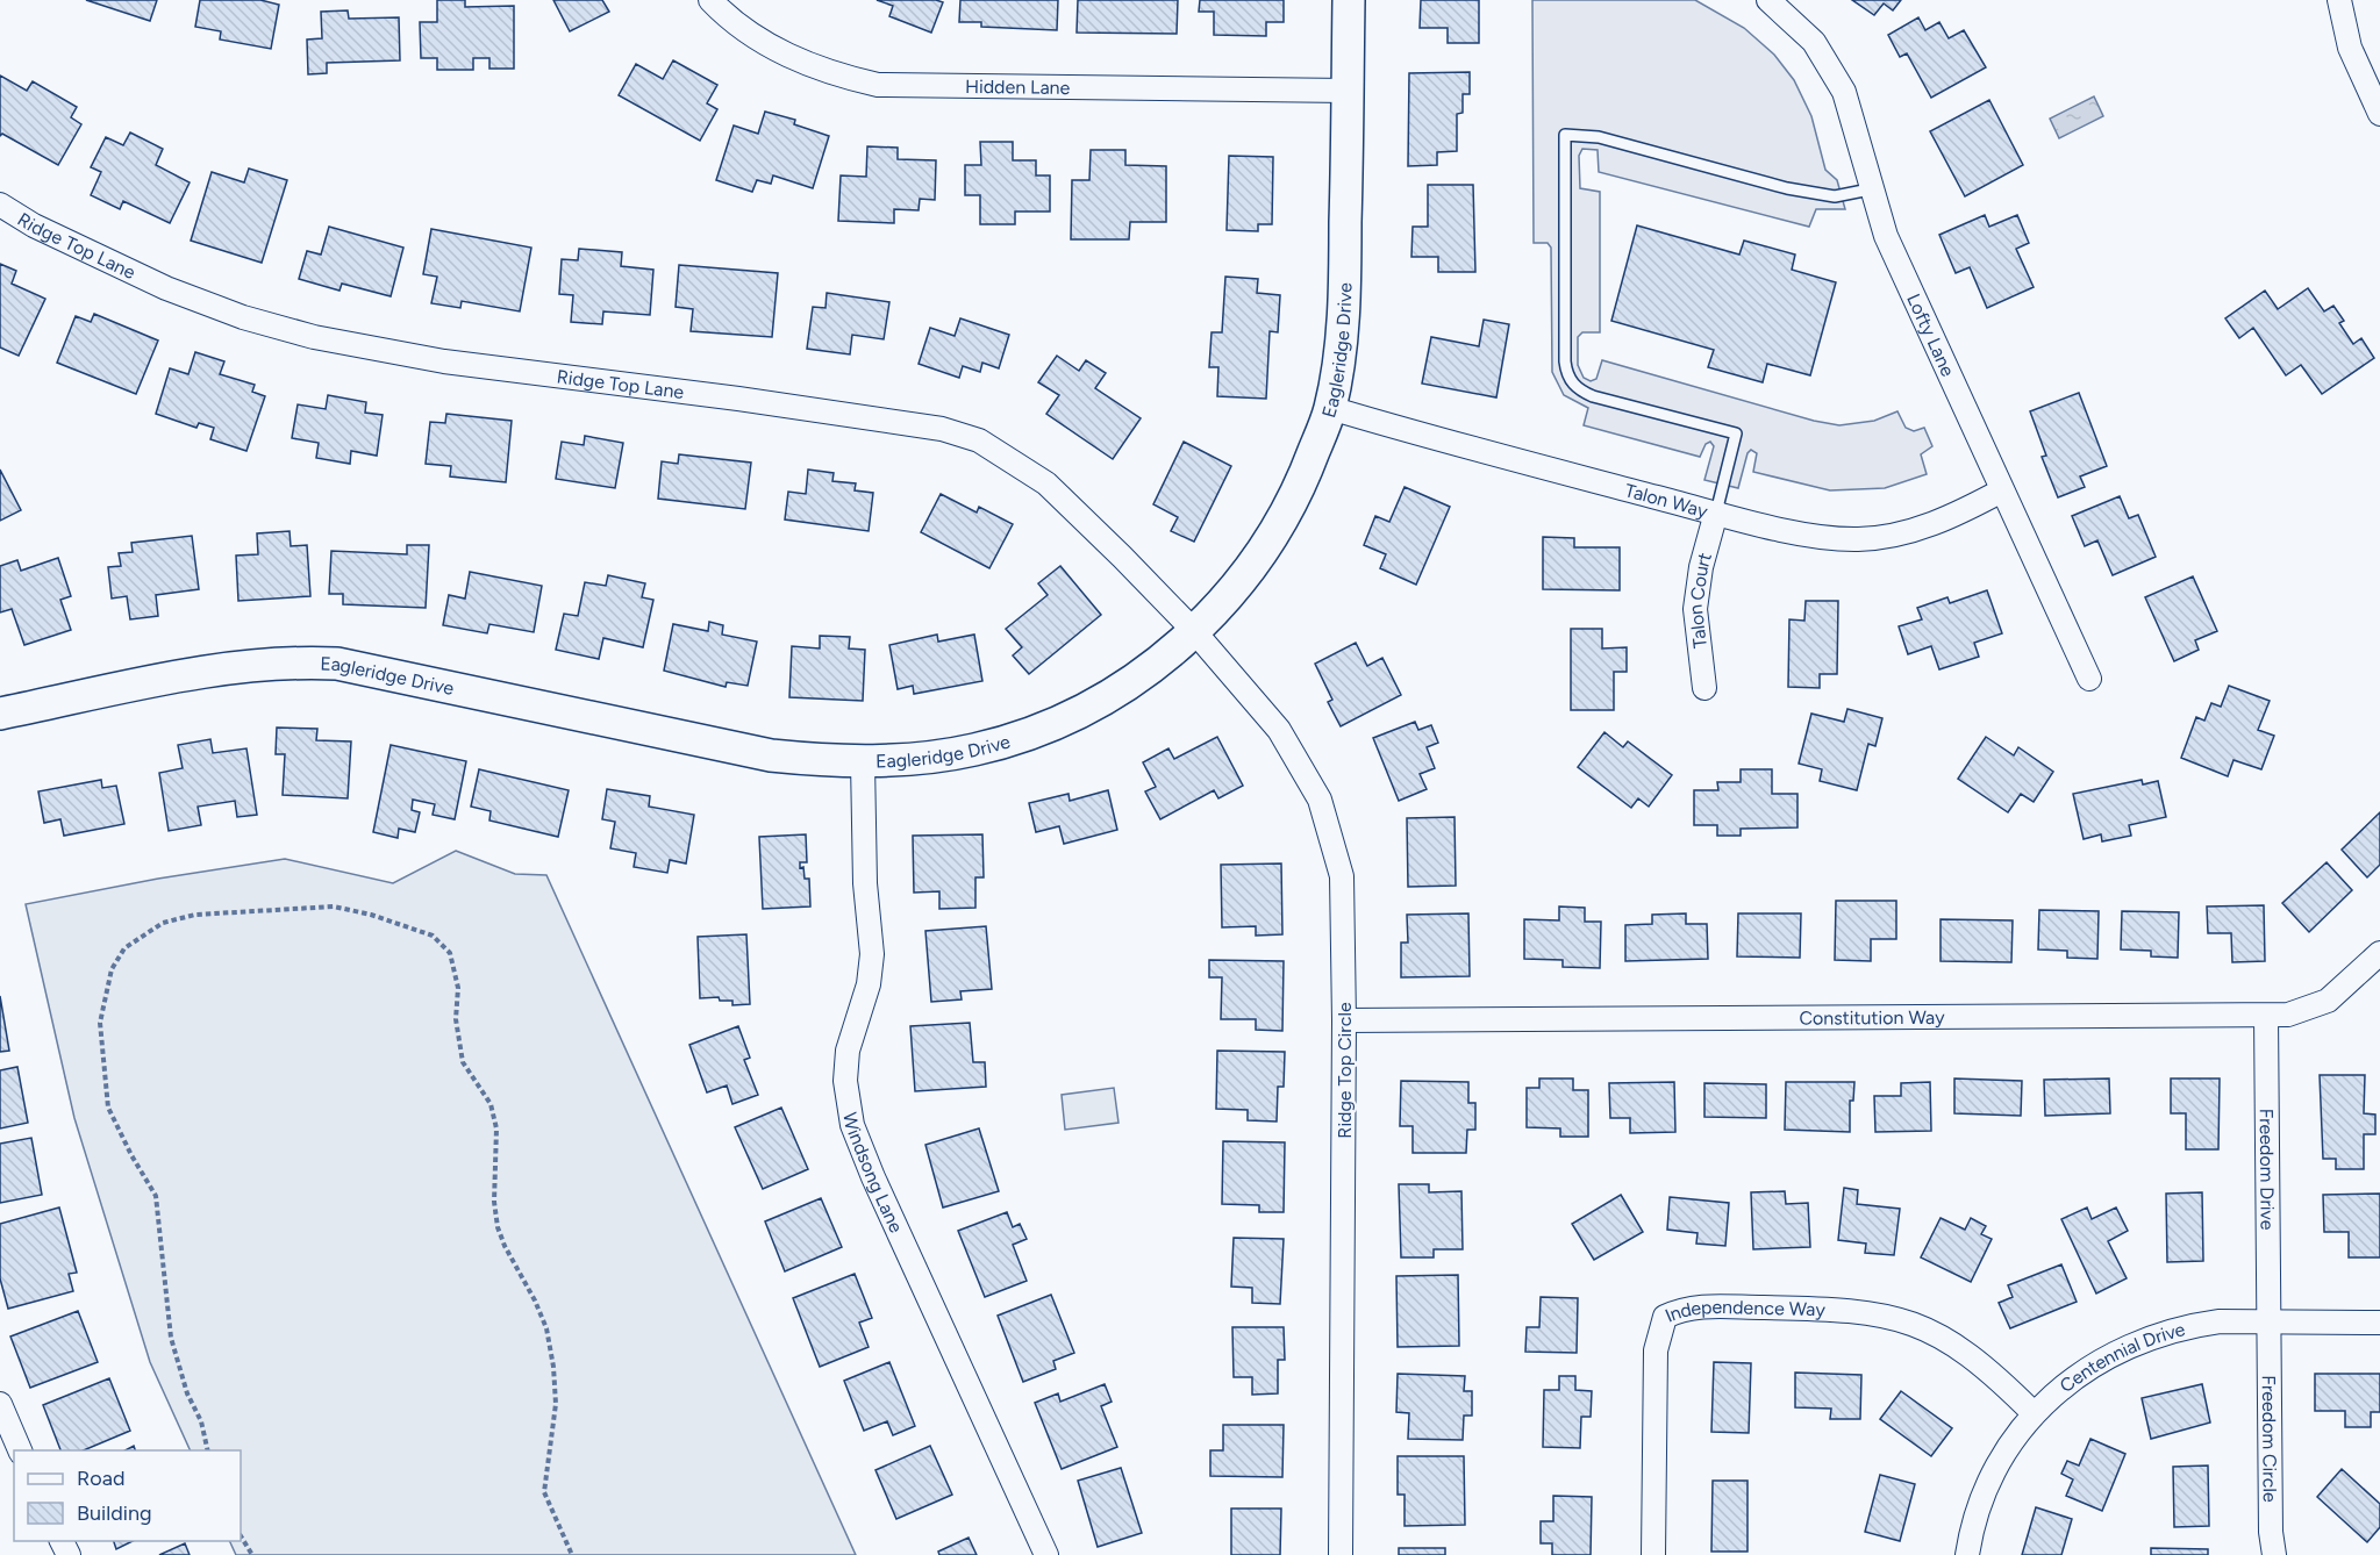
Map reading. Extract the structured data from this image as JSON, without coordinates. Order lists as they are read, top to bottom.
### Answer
{
  "streets": {
    "main road": ["Eagleridge Drive"],
    "street": [
      "Hidden Lane",
      "Ridge Top Lane",
      "Lofty Lane",
      "Talon Way",
      "Talon Court",
      "Constitution Way",
      "Ridge Top Circle",
      "Freedom Drive",
      "Windsong Lane",
      "Independence Way",
      "Centennial Drive",
      "Freedom Circle"
    ]
  },
  "crossings": [
    ["Hidden Lane", "Eagleridge Drive"],
    ["Ridge Top Lane", "Eagleridge Drive"],
    ["Ridge Top Lane", "Ridge Top Circle"],
    ["Lofty Lane", "Talon Way"],
    ["Eagleridge Drive", "Talon Way"],
    ["Eagleridge Drive", "Ridge Top Circle"],
    ["Eagleridge Drive", "Windsong Lane"],
    ["Talon Way", "Talon Court"],
    ["Constitution Way", "Ridge Top Circle"],
    ["Constitution Way", "Freedom Drive"],
    ["Freedom Drive", "Centennial Drive"],
    ["Freedom Drive", "Freedom Circle"],
    ["Independence Way", "Centennial Drive"],
    ["Centennial Drive", "Freedom Circle"]
  ],
  "legend": ["Road", "Building"]
}
